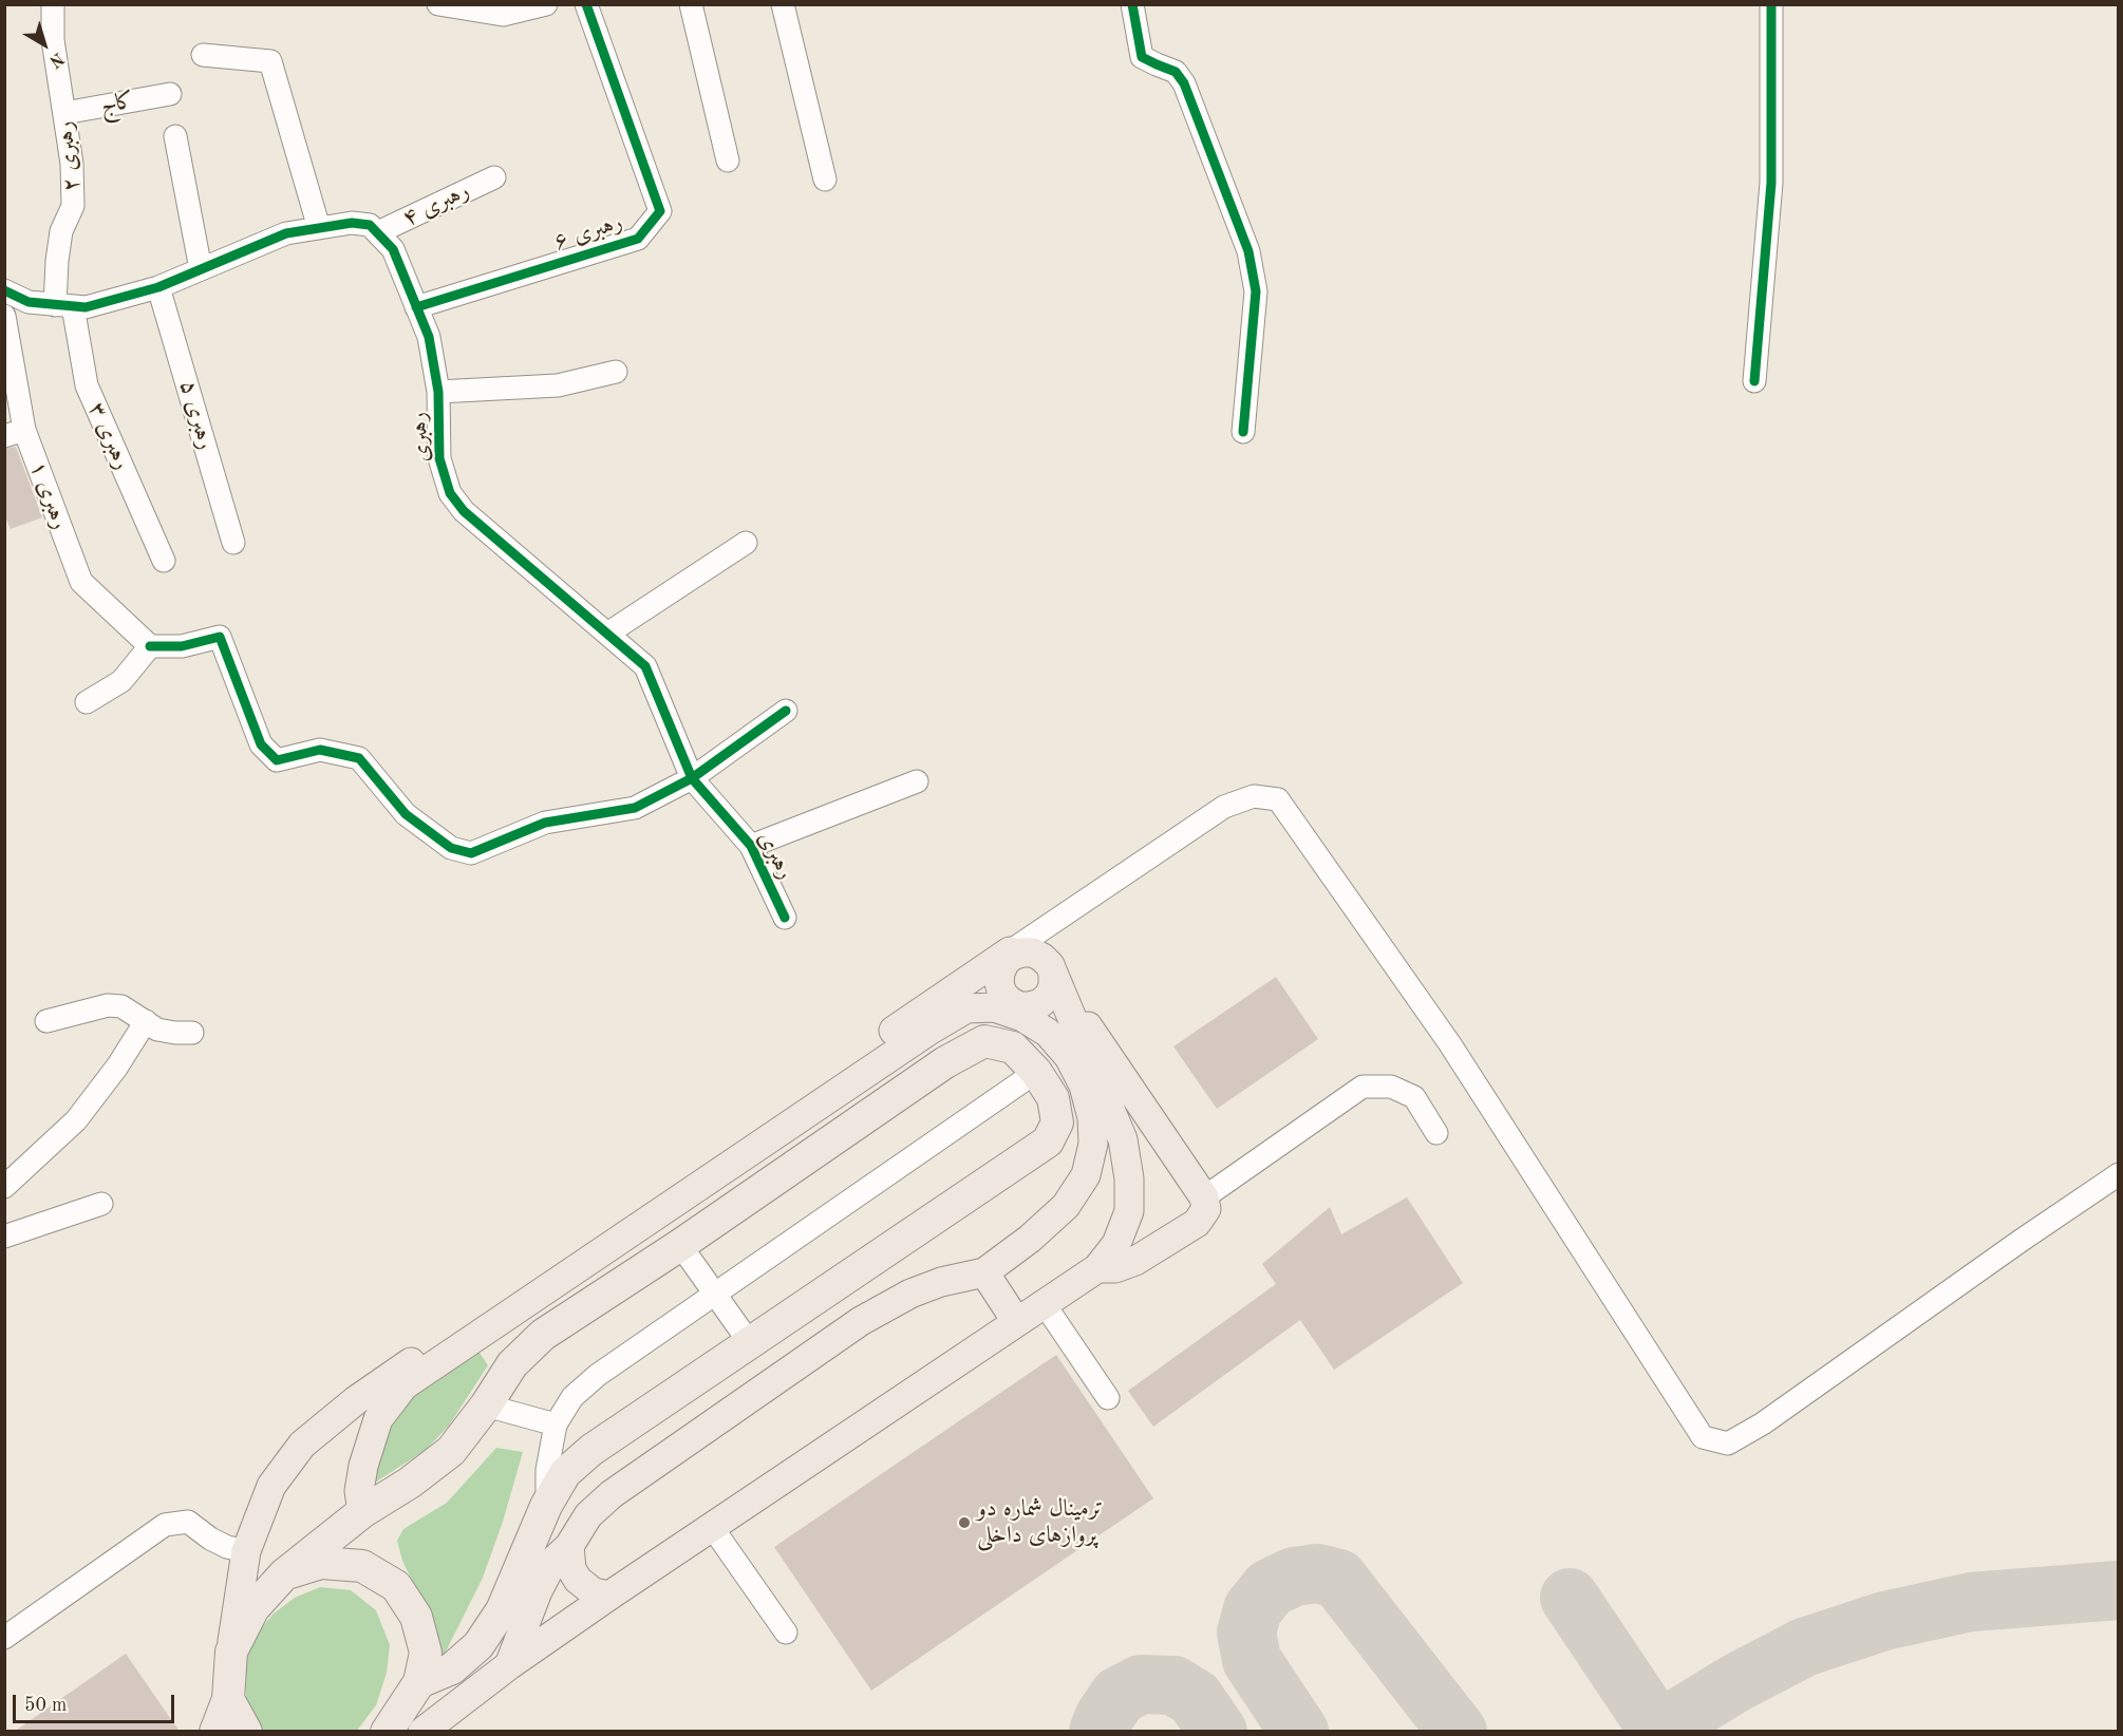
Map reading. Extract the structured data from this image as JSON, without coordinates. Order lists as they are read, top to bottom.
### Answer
{
  "streets": {
    "street": [
      "کاج",
      "رهبری ۲",
      "رهبری ۴",
      "رهبری ۶",
      "رهبری ۵",
      "رهبری ۳",
      "رهبری",
      "رهبری ۱"
    ]
  },
  "crossings": [
    ["کاج", "رهبری ۲"],
    ["رهبری ۲", "رهبری ۳"],
    ["رهبری ۴", "رهبری"],
    ["رهبری ۶", "رهبری"]
  ],
  "places": ["ترمینال شماره دو پروازهای داخلی"],
  "scale_bar": "50 m",
  "north": "bottom right"
}
